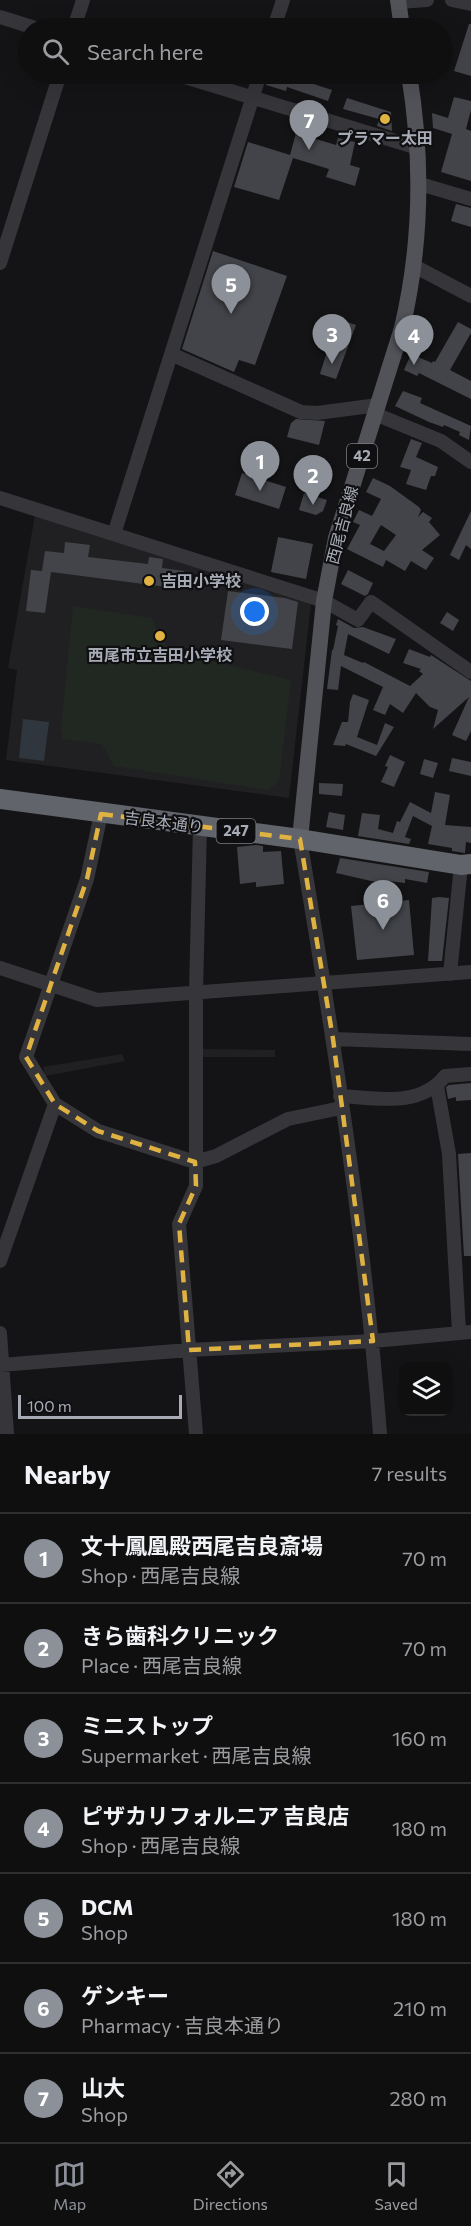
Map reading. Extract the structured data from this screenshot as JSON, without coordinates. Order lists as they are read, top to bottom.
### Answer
{
  "streets": {
    "highway": ["吉良本通り", "247"],
    "main road": ["42", "西尾吉良線"]
  },
  "crossings": [
    ["西尾吉良線", "吉良本通り"]
  ],
  "places": ["プラマー太田", "吉田小学校", "西尾市立吉田小学校"],
  "scale_bar": "100 m",
  "page": {
    "search": "Search here",
    "pins": [
      "7",
      "5",
      "3",
      "4",
      "1",
      "2",
      "6"
    ],
    "scale": "100 m",
    "heading": ["Nearby", "7 results"],
    "list": [
      {
        "mark": "1",
        "name": "文十鳳凰殿西尾吉良斎場",
        "note": "Shop · 西尾吉良線",
        "value": "70 m"
      },
      {
        "mark": "2",
        "name": "きら歯科クリニック",
        "note": "Place · 西尾吉良線",
        "value": "70 m"
      },
      {
        "mark": "3",
        "name": "ミニストップ",
        "note": "Supermarket · 西尾吉良線",
        "value": "160 m"
      },
      {
        "mark": "4",
        "name": "ピザカリフォルニア 吉良店",
        "note": "Shop · 西尾吉良線",
        "value": "180 m"
      },
      {
        "mark": "5",
        "name": "DCM",
        "note": "Shop",
        "value": "180 m"
      },
      {
        "mark": "6",
        "name": "ゲンキー",
        "note": "Pharmacy · 吉良本通り",
        "value": "210 m"
      },
      {
        "mark": "7",
        "name": "山大",
        "note": "Shop",
        "value": "280 m"
      }
    ],
    "nav": ["Map", "Directions", "Saved"]
  }
}
